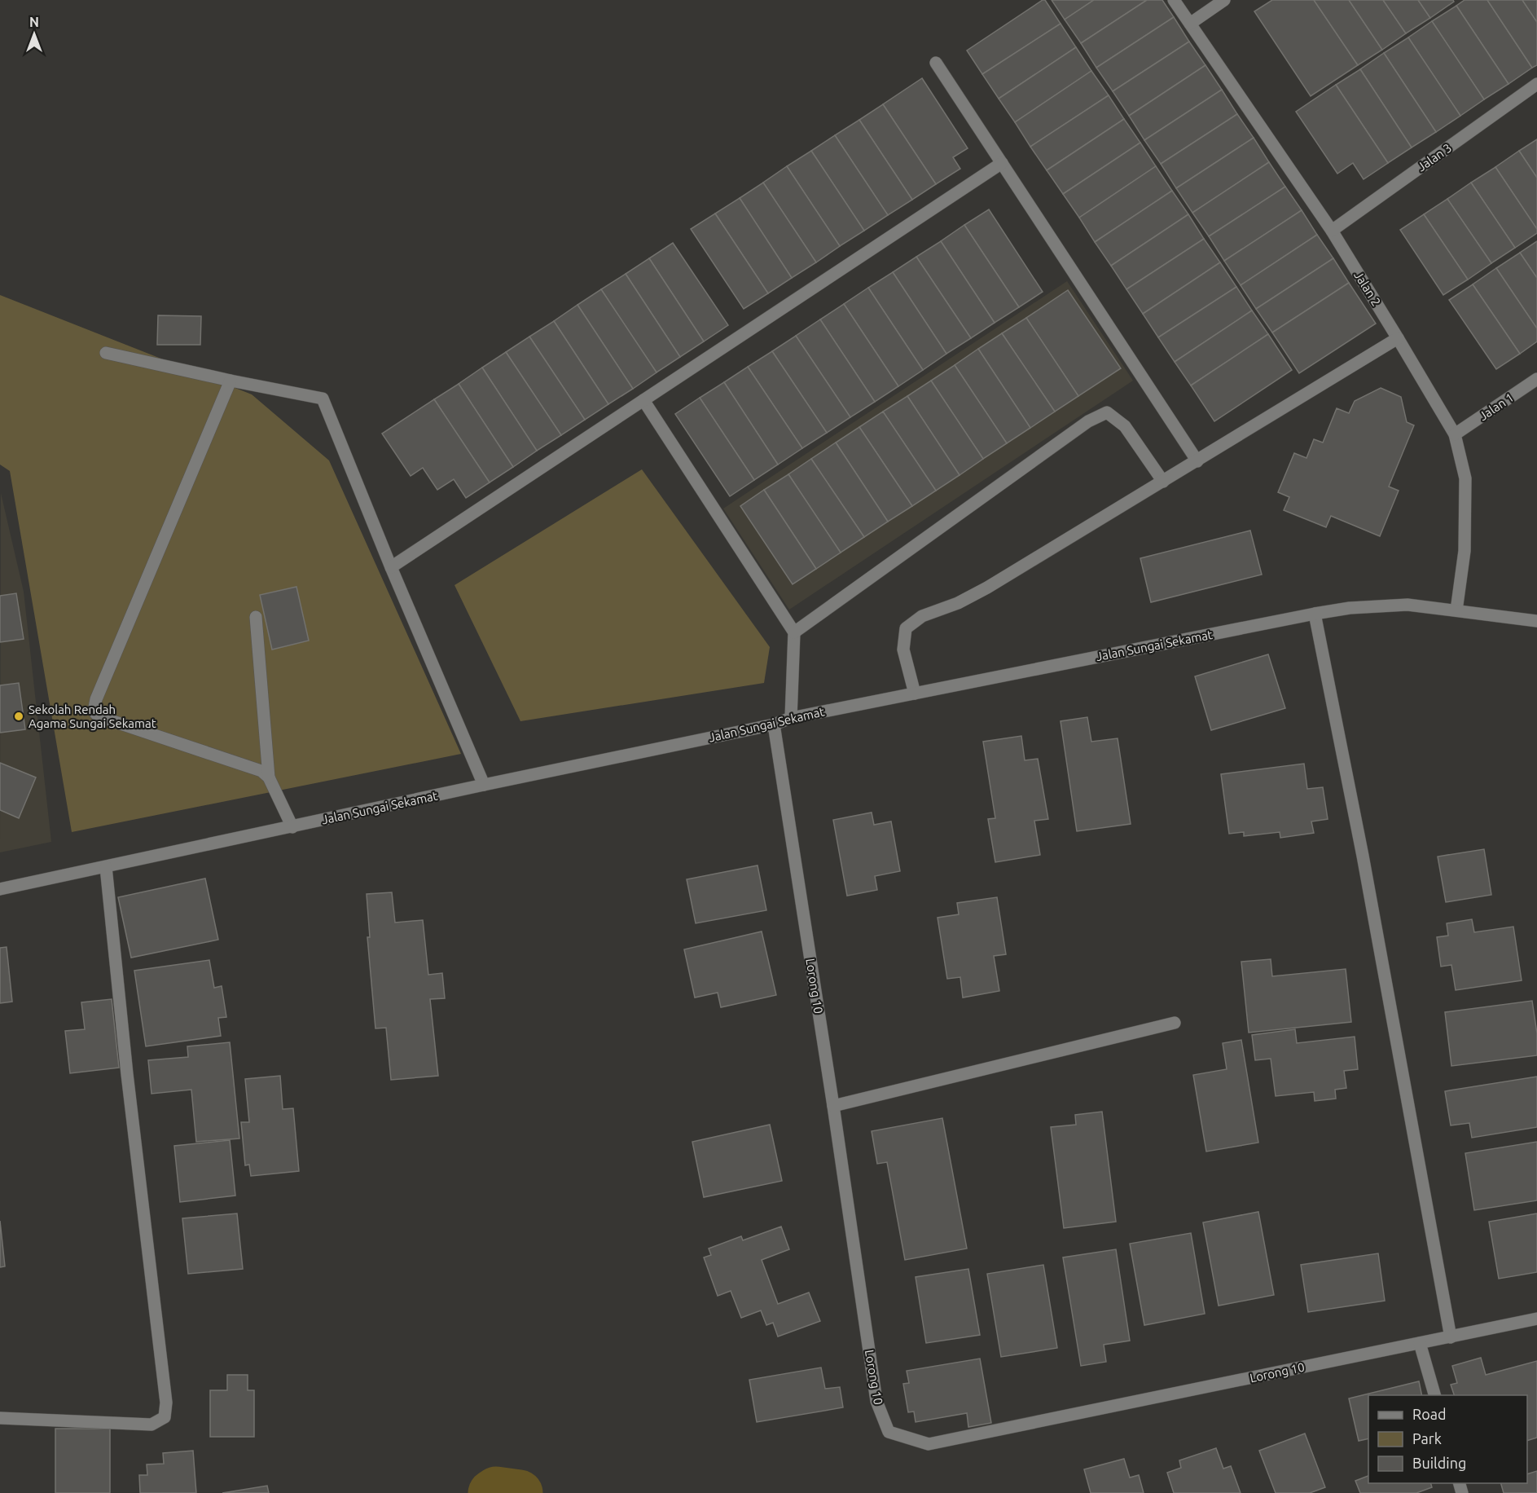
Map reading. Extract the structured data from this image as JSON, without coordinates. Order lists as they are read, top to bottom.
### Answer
{
  "streets": {
    "street": [
      "Jalan 3",
      "Jalan 2",
      "Jalan 1",
      "Jalan Sungai Sekamat",
      "Lorong 10"
    ]
  },
  "crossings": [
    ["Jalan 3", "Jalan 2"],
    ["Jalan 2", "Jalan 1"],
    ["Jalan 2", "Jalan Sungai Sekamat"],
    ["Jalan Sungai Sekamat", "Lorong 10"]
  ],
  "places": ["Sekolah Rendah Agama Sungai Sekamat"],
  "legend": ["Road", "Park", "Building"],
  "north": "top"
}
